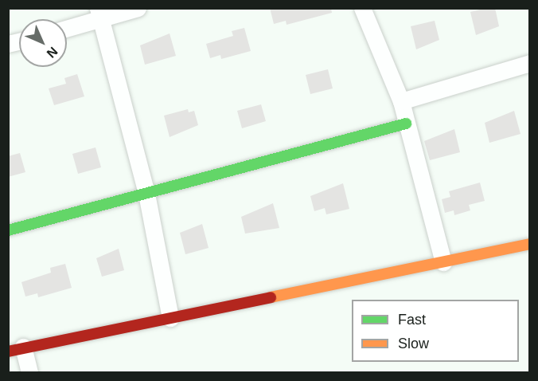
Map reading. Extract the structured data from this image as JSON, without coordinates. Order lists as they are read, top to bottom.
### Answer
{
  "legend": ["Fast", "Slow"],
  "north": "bottom right"
}
